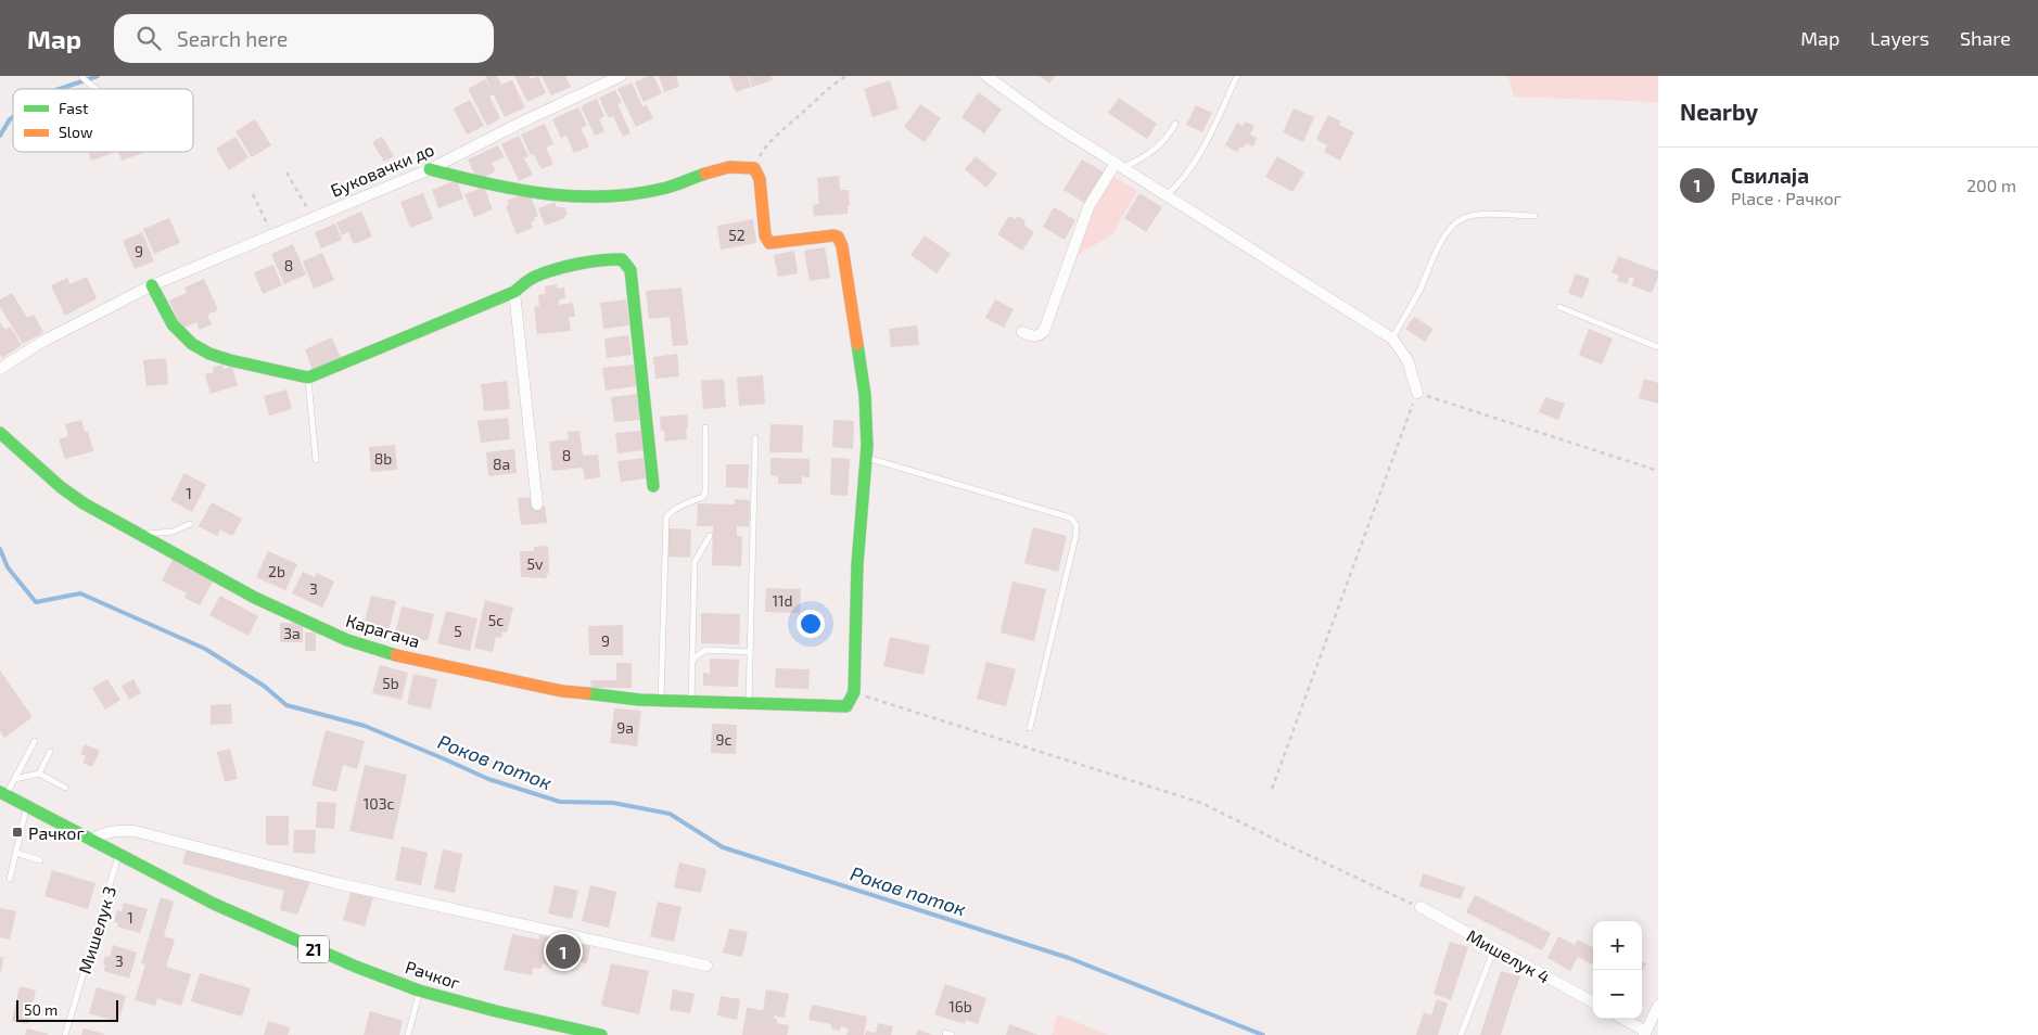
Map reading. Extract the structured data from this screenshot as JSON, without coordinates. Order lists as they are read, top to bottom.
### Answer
{
  "streets": {
    "street": [
      "Буковачки до",
      "Карагача",
      "21",
      "Мишелук 4",
      "Рачког"
    ],
    "lane": ["Мишелук 3"]
  },
  "crossings": [
    ["Мишелук 3", "Рачког"]
  ],
  "water": ["Роков поток"],
  "places": {
    "transit": ["Рачког"]
  },
  "house_numbers": [
    "52",
    "9",
    "8",
    "8",
    "8b",
    "8a",
    "1",
    "5v",
    "2b",
    "3",
    "11d",
    "5c",
    "5",
    "3a",
    "9",
    "5b",
    "9a",
    "9c",
    "103c",
    "1",
    "3",
    "16b"
  ],
  "legend": ["Fast", "Slow"],
  "scale_bar": "50 m",
  "page": {
    "header": "Map",
    "search": "Search here",
    "nav": ["Map", "Layers", "Share"],
    "heading": "Nearby",
    "list": [
      {
        "mark": "1",
        "name": "Свилаја",
        "note": "Place · Рачког",
        "value": "200 m"
      }
    ],
    "map_buttons": ["+", "−"],
    "pins": "1",
    "scale": "50 m"
  }
}
